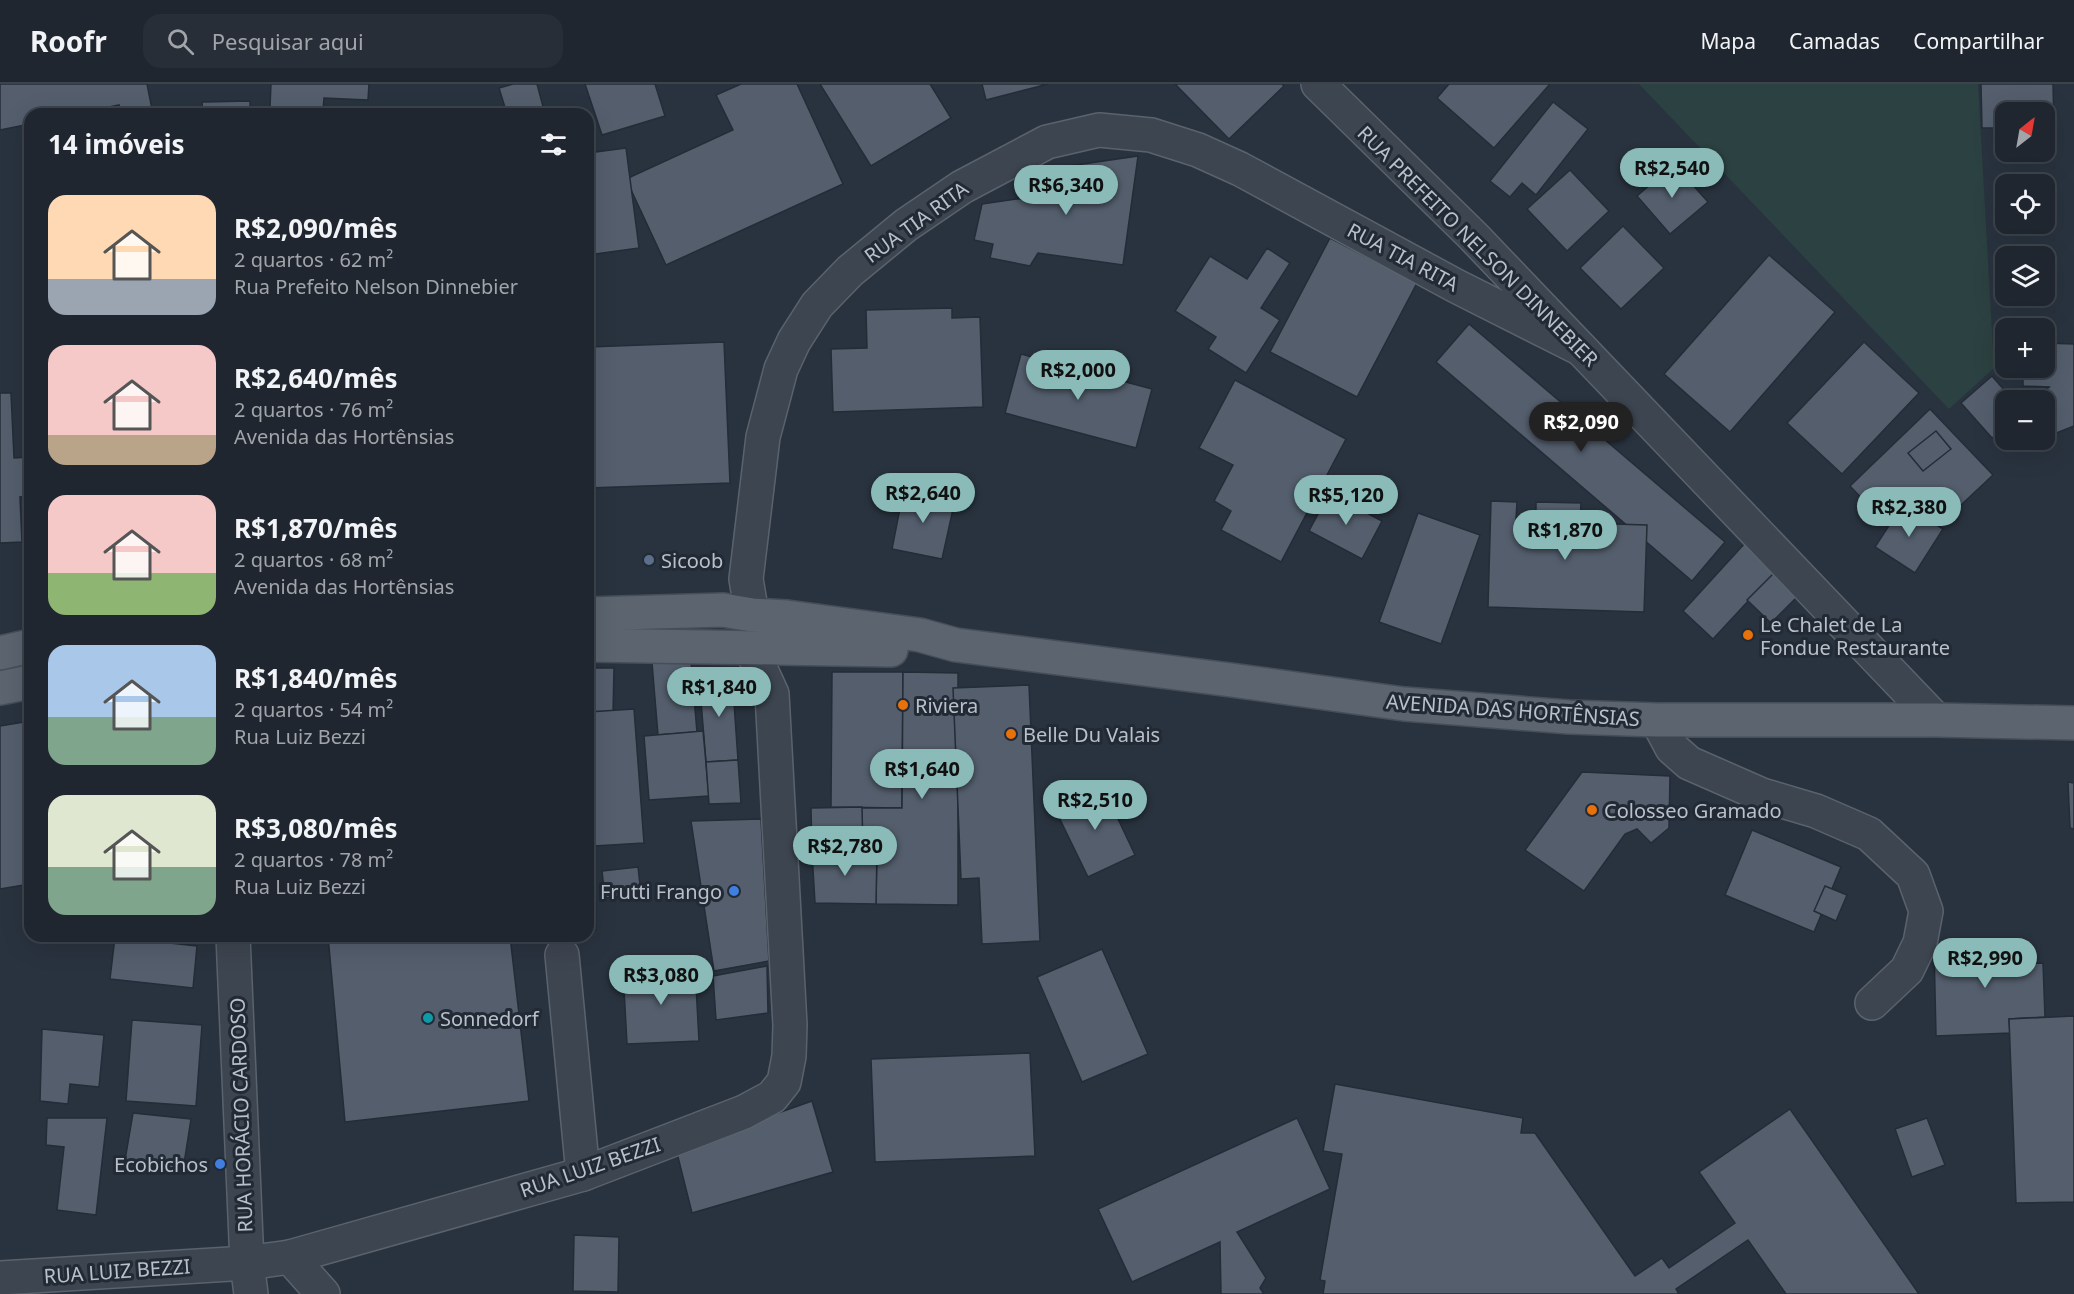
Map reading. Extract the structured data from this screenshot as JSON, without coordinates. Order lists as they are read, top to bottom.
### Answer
{
  "streets": {
    "main road": ["AVENIDA DAS HORTÊNSIAS"],
    "street": [
      "RUA TIA RITA",
      "RUA PREFEITO NELSON DINNEBIER",
      "RUA HORÁCIO CARDOSO",
      "RUA LUIZ BEZZI"
    ]
  },
  "crossings": [
    ["RUA TIA RITA", "RUA PREFEITO NELSON DINNEBIER"],
    ["RUA TIA RITA", "AVENIDA DAS HORTÊNSIAS"],
    ["RUA TIA RITA", "RUA LUIZ BEZZI"],
    ["RUA PREFEITO NELSON DINNEBIER", "AVENIDA DAS HORTÊNSIAS"],
    ["AVENIDA DAS HORTÊNSIAS", "RUA LUIZ BEZZI"],
    ["RUA HORÁCIO CARDOSO", "RUA LUIZ BEZZI"]
  ],
  "places": [
    "Sicoob",
    "Le Chalet de La Fondue Restaurante",
    "Riviera",
    "Belle Du Valais",
    "Colosseo Gramado",
    "Frutti Frango",
    "Sonnedorf",
    "Ecobichos"
  ],
  "north": "top right",
  "page": {
    "header": "Roofr",
    "search": "Pesquisar aqui",
    "nav": ["Mapa", "Camadas", "Compartilhar"],
    "map_buttons": ["+", "−"],
    "heading": "14 imóveis",
    "price": [
      "R$2,540",
      "R$6,340",
      "R$2,000",
      "R$2,090",
      "R$2,640",
      "R$5,120",
      "R$2,380",
      "R$1,870",
      "R$1,840",
      "R$1,640",
      "R$2,510",
      "R$2,780",
      "R$2,990",
      "R$3,080"
    ],
    "list": [
      {
        "name": "R$2,090/mês",
        "note": "2 quartos · 62 m² · Rua Prefeito Nelson Dinnebier"
      },
      {
        "name": "R$2,640/mês",
        "note": "2 quartos · 76 m² · Avenida das Hortênsias"
      },
      {
        "name": "R$1,870/mês",
        "note": "2 quartos · 68 m² · Avenida das Hortênsias"
      },
      {
        "name": "R$1,840/mês",
        "note": "2 quartos · 54 m² · Rua Luiz Bezzi"
      },
      {
        "name": "R$3,080/mês",
        "note": "2 quartos · 78 m² · Rua Luiz Bezzi"
      }
    ]
  }
}
